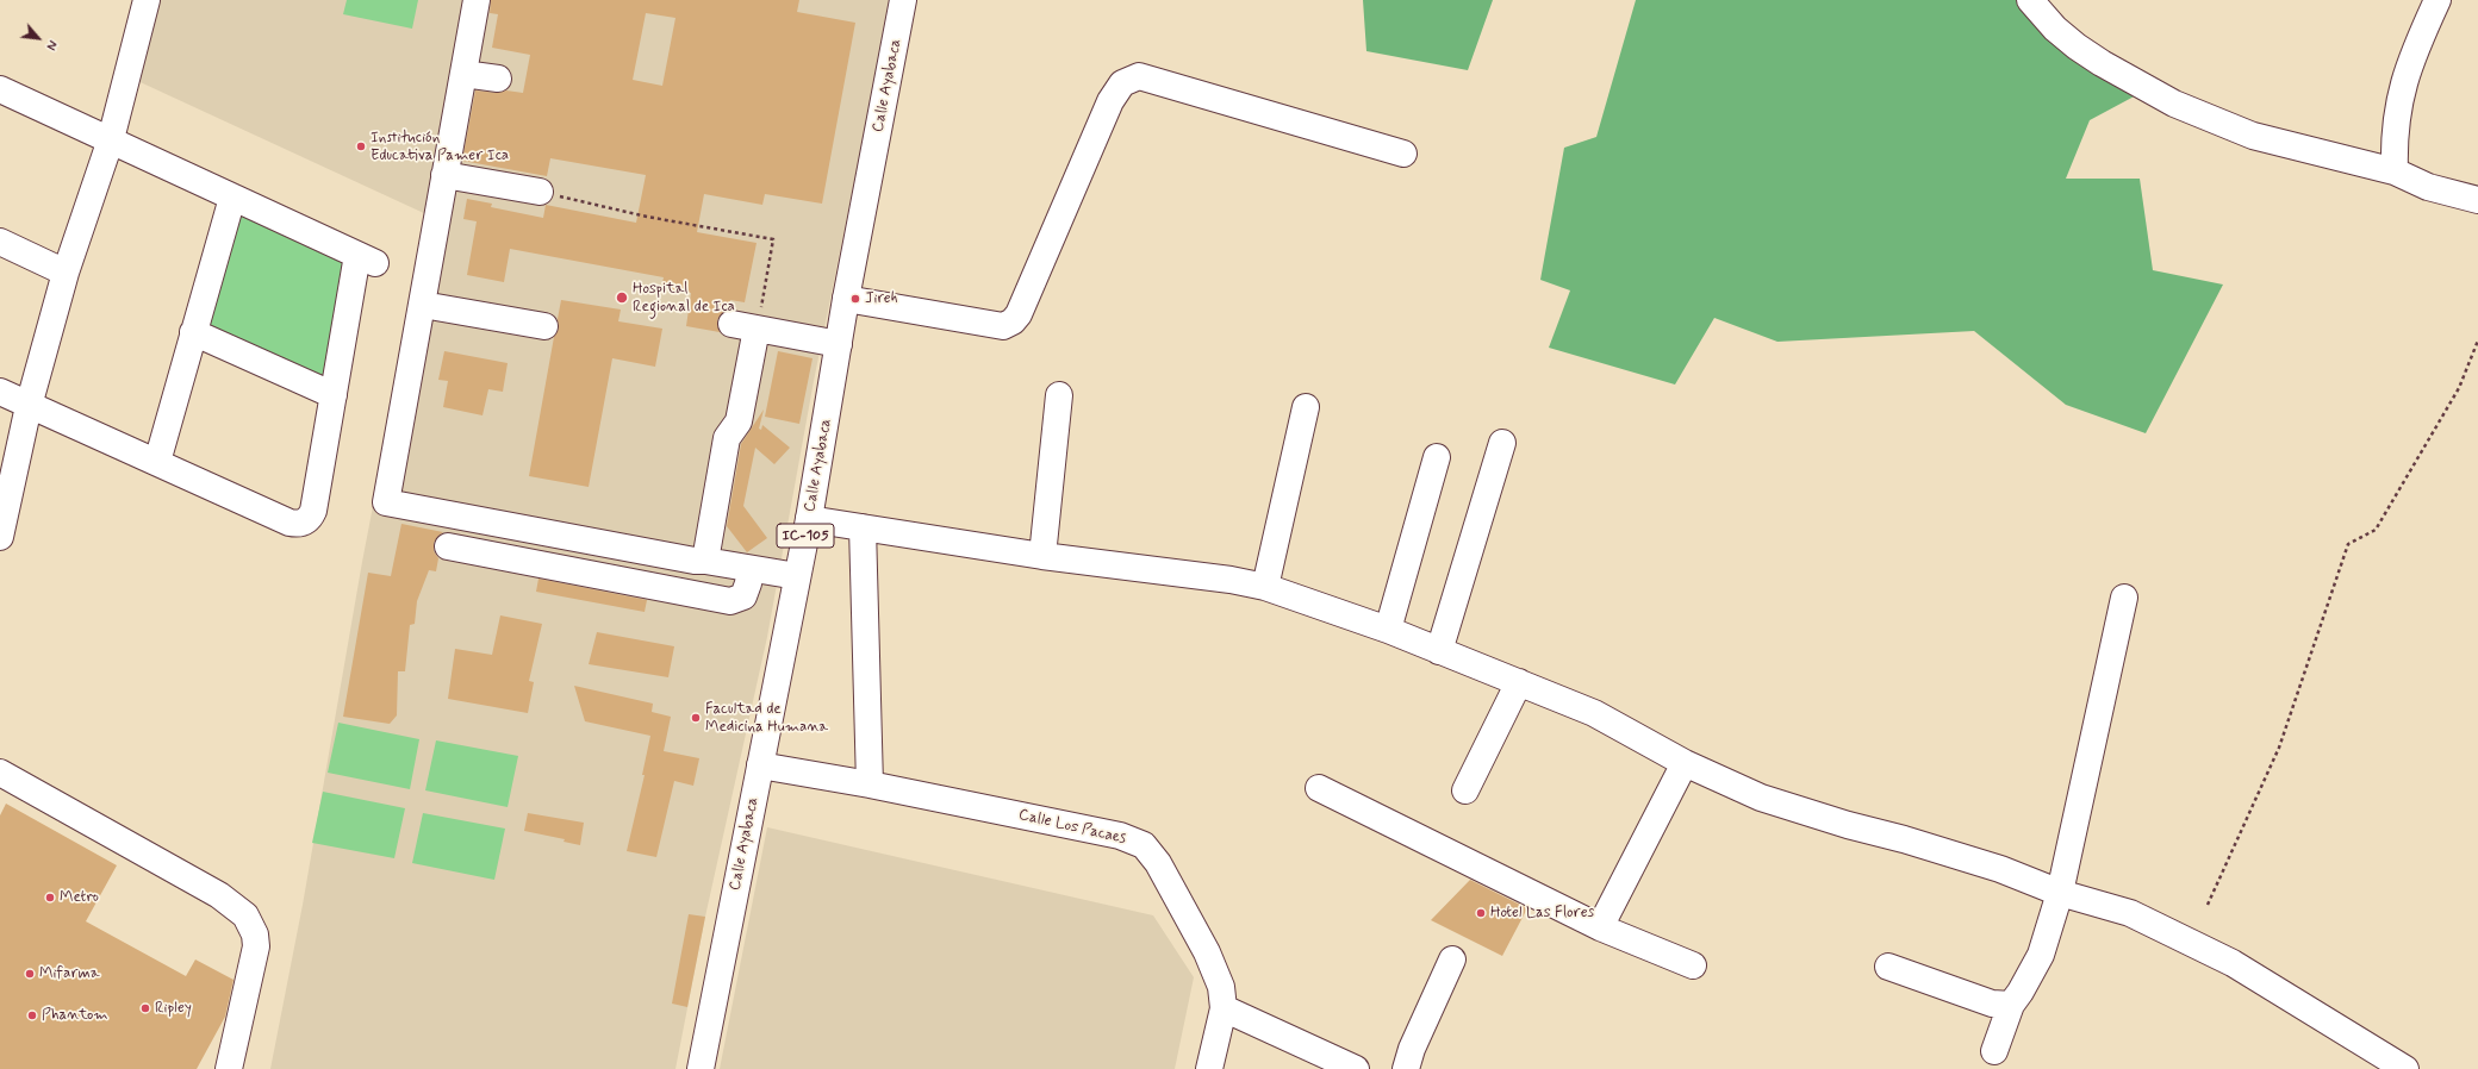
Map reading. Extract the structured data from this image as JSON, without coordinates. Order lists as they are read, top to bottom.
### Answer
{
  "streets": {
    "street": ["Calle Ayabaca", "IC-105", "Calle Los Pacaes"]
  },
  "crossings": [
    ["Calle Ayabaca", "Calle Los Pacaes"]
  ],
  "places": [
    "Institución Educativa Pamer Ica",
    "Hospital Regional de Ica",
    "Jireh",
    "Facultad de Medicina Humana",
    "Metro",
    "Hotel Las Flores",
    "Mifarma",
    "Ripley",
    "Phantom"
  ],
  "north": "bottom right"
}
